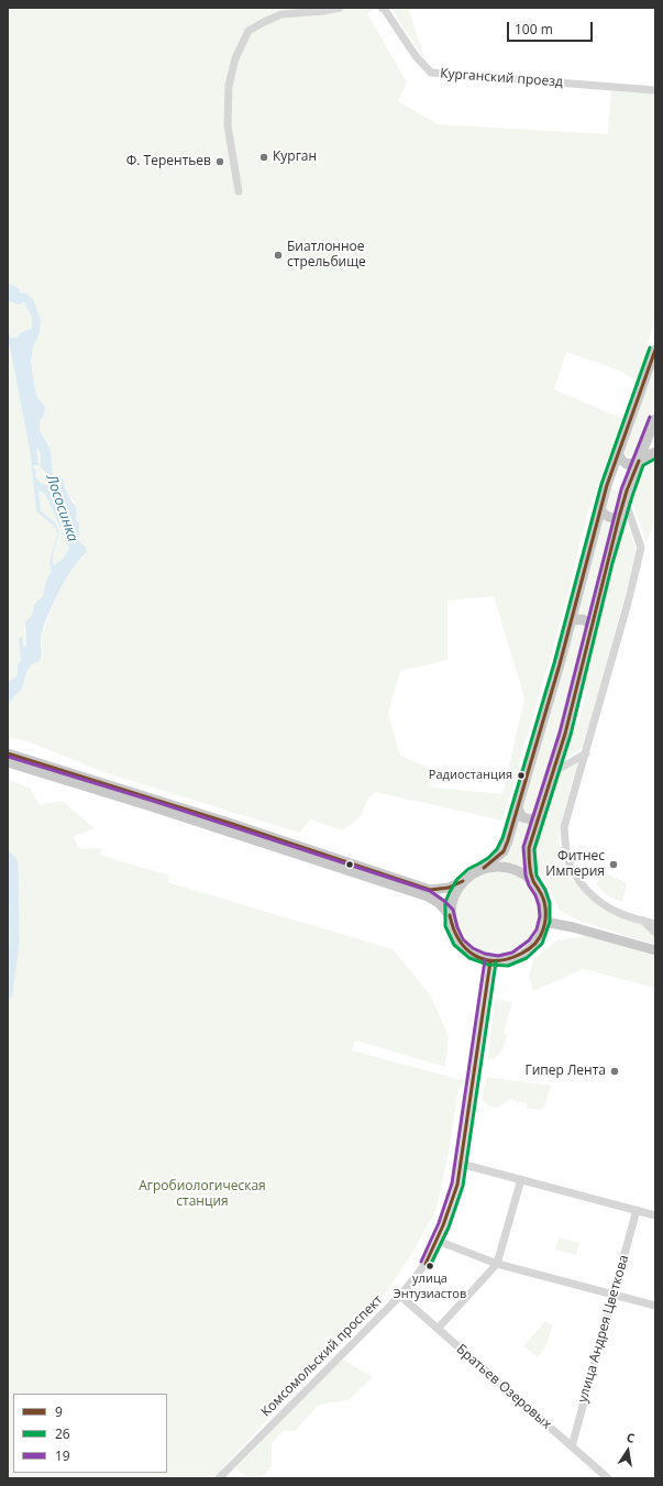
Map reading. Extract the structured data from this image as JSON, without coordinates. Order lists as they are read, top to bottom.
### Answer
{
  "streets": {
    "street": [
      "Курганский проезд",
      "улица Андрея Цветкова",
      "Комсомольский проспект",
      "Братьев Озеровых"
    ]
  },
  "crossings": [
    ["улица Андрея Цветкова", "Братьев Озеровых"],
    ["Комсомольский проспект", "Братьев Озеровых"]
  ],
  "water": ["Лососинка"],
  "parks": ["Агробиологическая станция"],
  "places": [
    "Курган",
    "Ф. Терентьев",
    "Биатлонное стрельбище",
    "Радиостанция",
    "Фитнес Империя",
    "Гипер Лента",
    "улица Энтузиастов"
  ],
  "lines": ["transit line 26", "transit line 9", "transit line 19"],
  "legend": ["9", "26", "19"],
  "scale_bar": "100 m",
  "north": "top"
}
